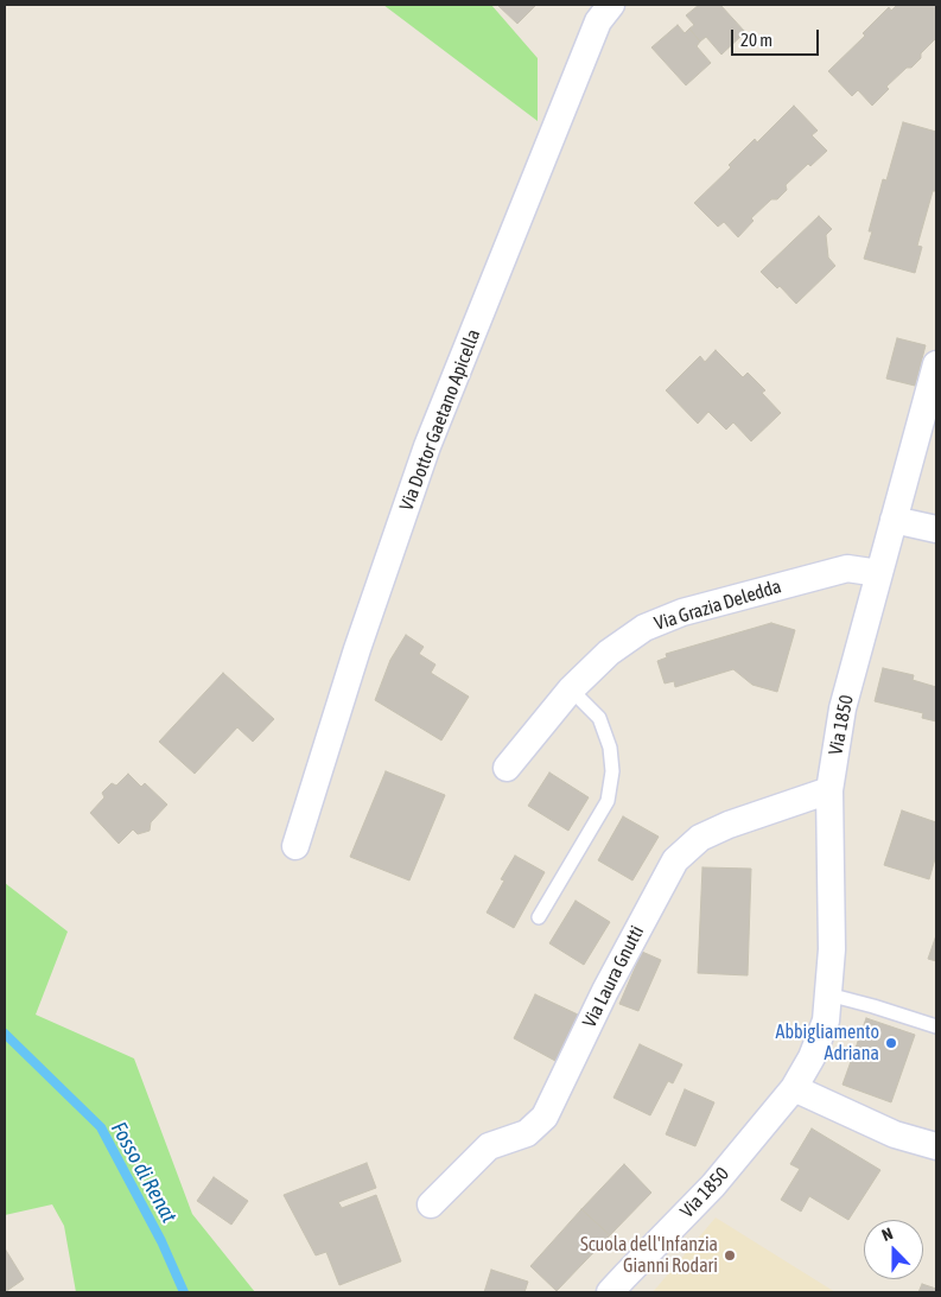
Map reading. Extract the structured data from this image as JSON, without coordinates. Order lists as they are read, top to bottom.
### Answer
{
  "streets": {
    "street": [
      "Via Dottor Gaetano Apicella",
      "Via Grazia Deledda",
      "Via 1850",
      "Via Laura Gnutti"
    ]
  },
  "crossings": [
    ["Via Grazia Deledda", "Via 1850"],
    ["Via 1850", "Via Laura Gnutti"]
  ],
  "water": ["Fosso di Renat"],
  "places": ["Abbigliamento Adriana", "Scuola dell'Infanzia Gianni Rodari"],
  "scale_bar": "20 m",
  "north": "top"
}
